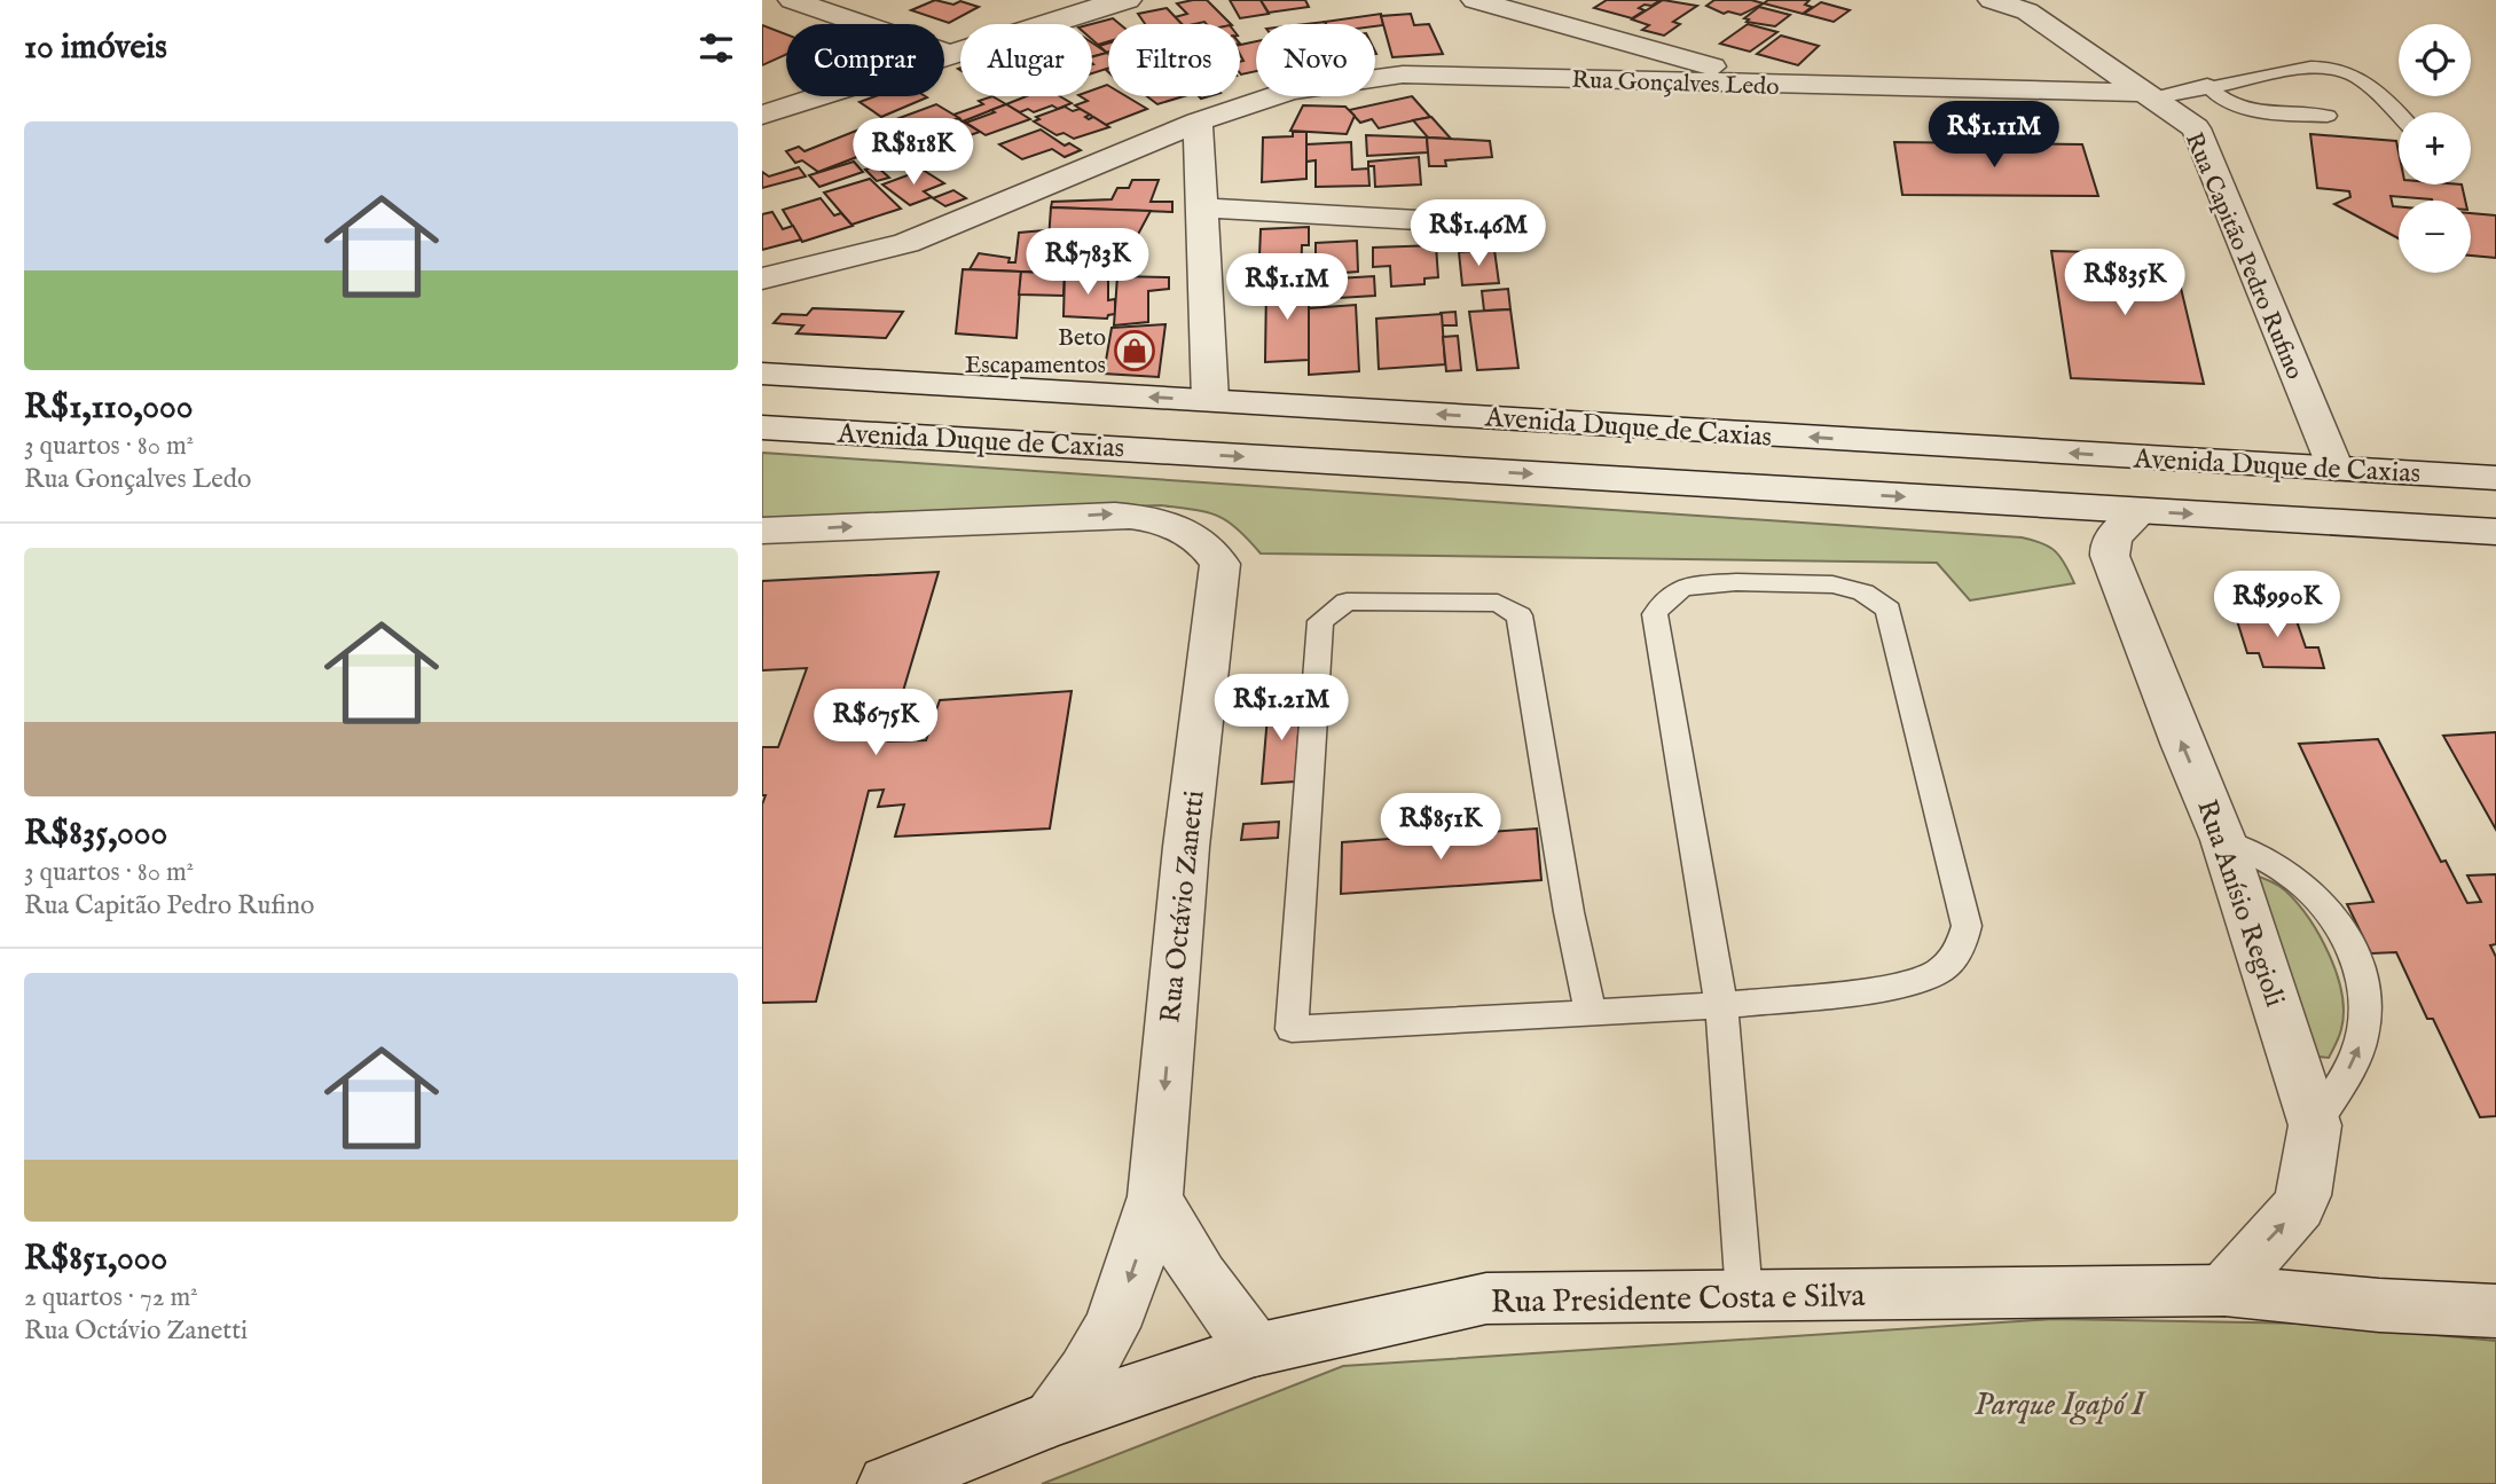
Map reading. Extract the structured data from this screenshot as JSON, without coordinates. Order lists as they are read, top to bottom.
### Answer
{
  "streets": {
    "street": [
      "Rua Gonçalves Ledo",
      "Rua Capitão Pedro Rufino",
      "Avenida Duque de Caxias",
      "Rua Anísio Regioli",
      "Rua Octávio Zanetti",
      "Rua Presidente Costa e Silva"
    ]
  },
  "crossings": [
    ["Rua Gonçalves Ledo", "Rua Capitão Pedro Rufino"],
    ["Rua Capitão Pedro Rufino", "Avenida Duque de Caxias"],
    ["Avenida Duque de Caxias", "Rua Anísio Regioli"],
    ["Rua Anísio Regioli", "Rua Presidente Costa e Silva"],
    ["Rua Octávio Zanetti", "Rua Presidente Costa e Silva"]
  ],
  "one_way": ["Rua Anísio Regioli"],
  "parks": ["Parque Igapó I"],
  "places": {
    "shop": ["Beto Escapamentos"]
  },
  "page": {
    "heading": "10 imóveis",
    "map_buttons": ["+", "−"],
    "chip": [
      "Comprar",
      "Alugar",
      "Filtros",
      "Novo"
    ],
    "list": [
      {
        "name": "R$1,110,000",
        "note": "3 quartos · 80 m² · Rua Gonçalves Ledo"
      },
      {
        "name": "R$835,000",
        "note": "3 quartos · 80 m² · Rua Capitão Pedro Rufino"
      },
      {
        "name": "R$851,000",
        "note": "2 quartos · 72 m² · Rua Octávio Zanetti"
      }
    ],
    "price": [
      "R$1.11M",
      "R$818K",
      "R$1.46M",
      "R$783K",
      "R$835K",
      "R$1.1M",
      "R$990K",
      "R$1.21M",
      "R$675K",
      "R$851K"
    ]
  }
}
